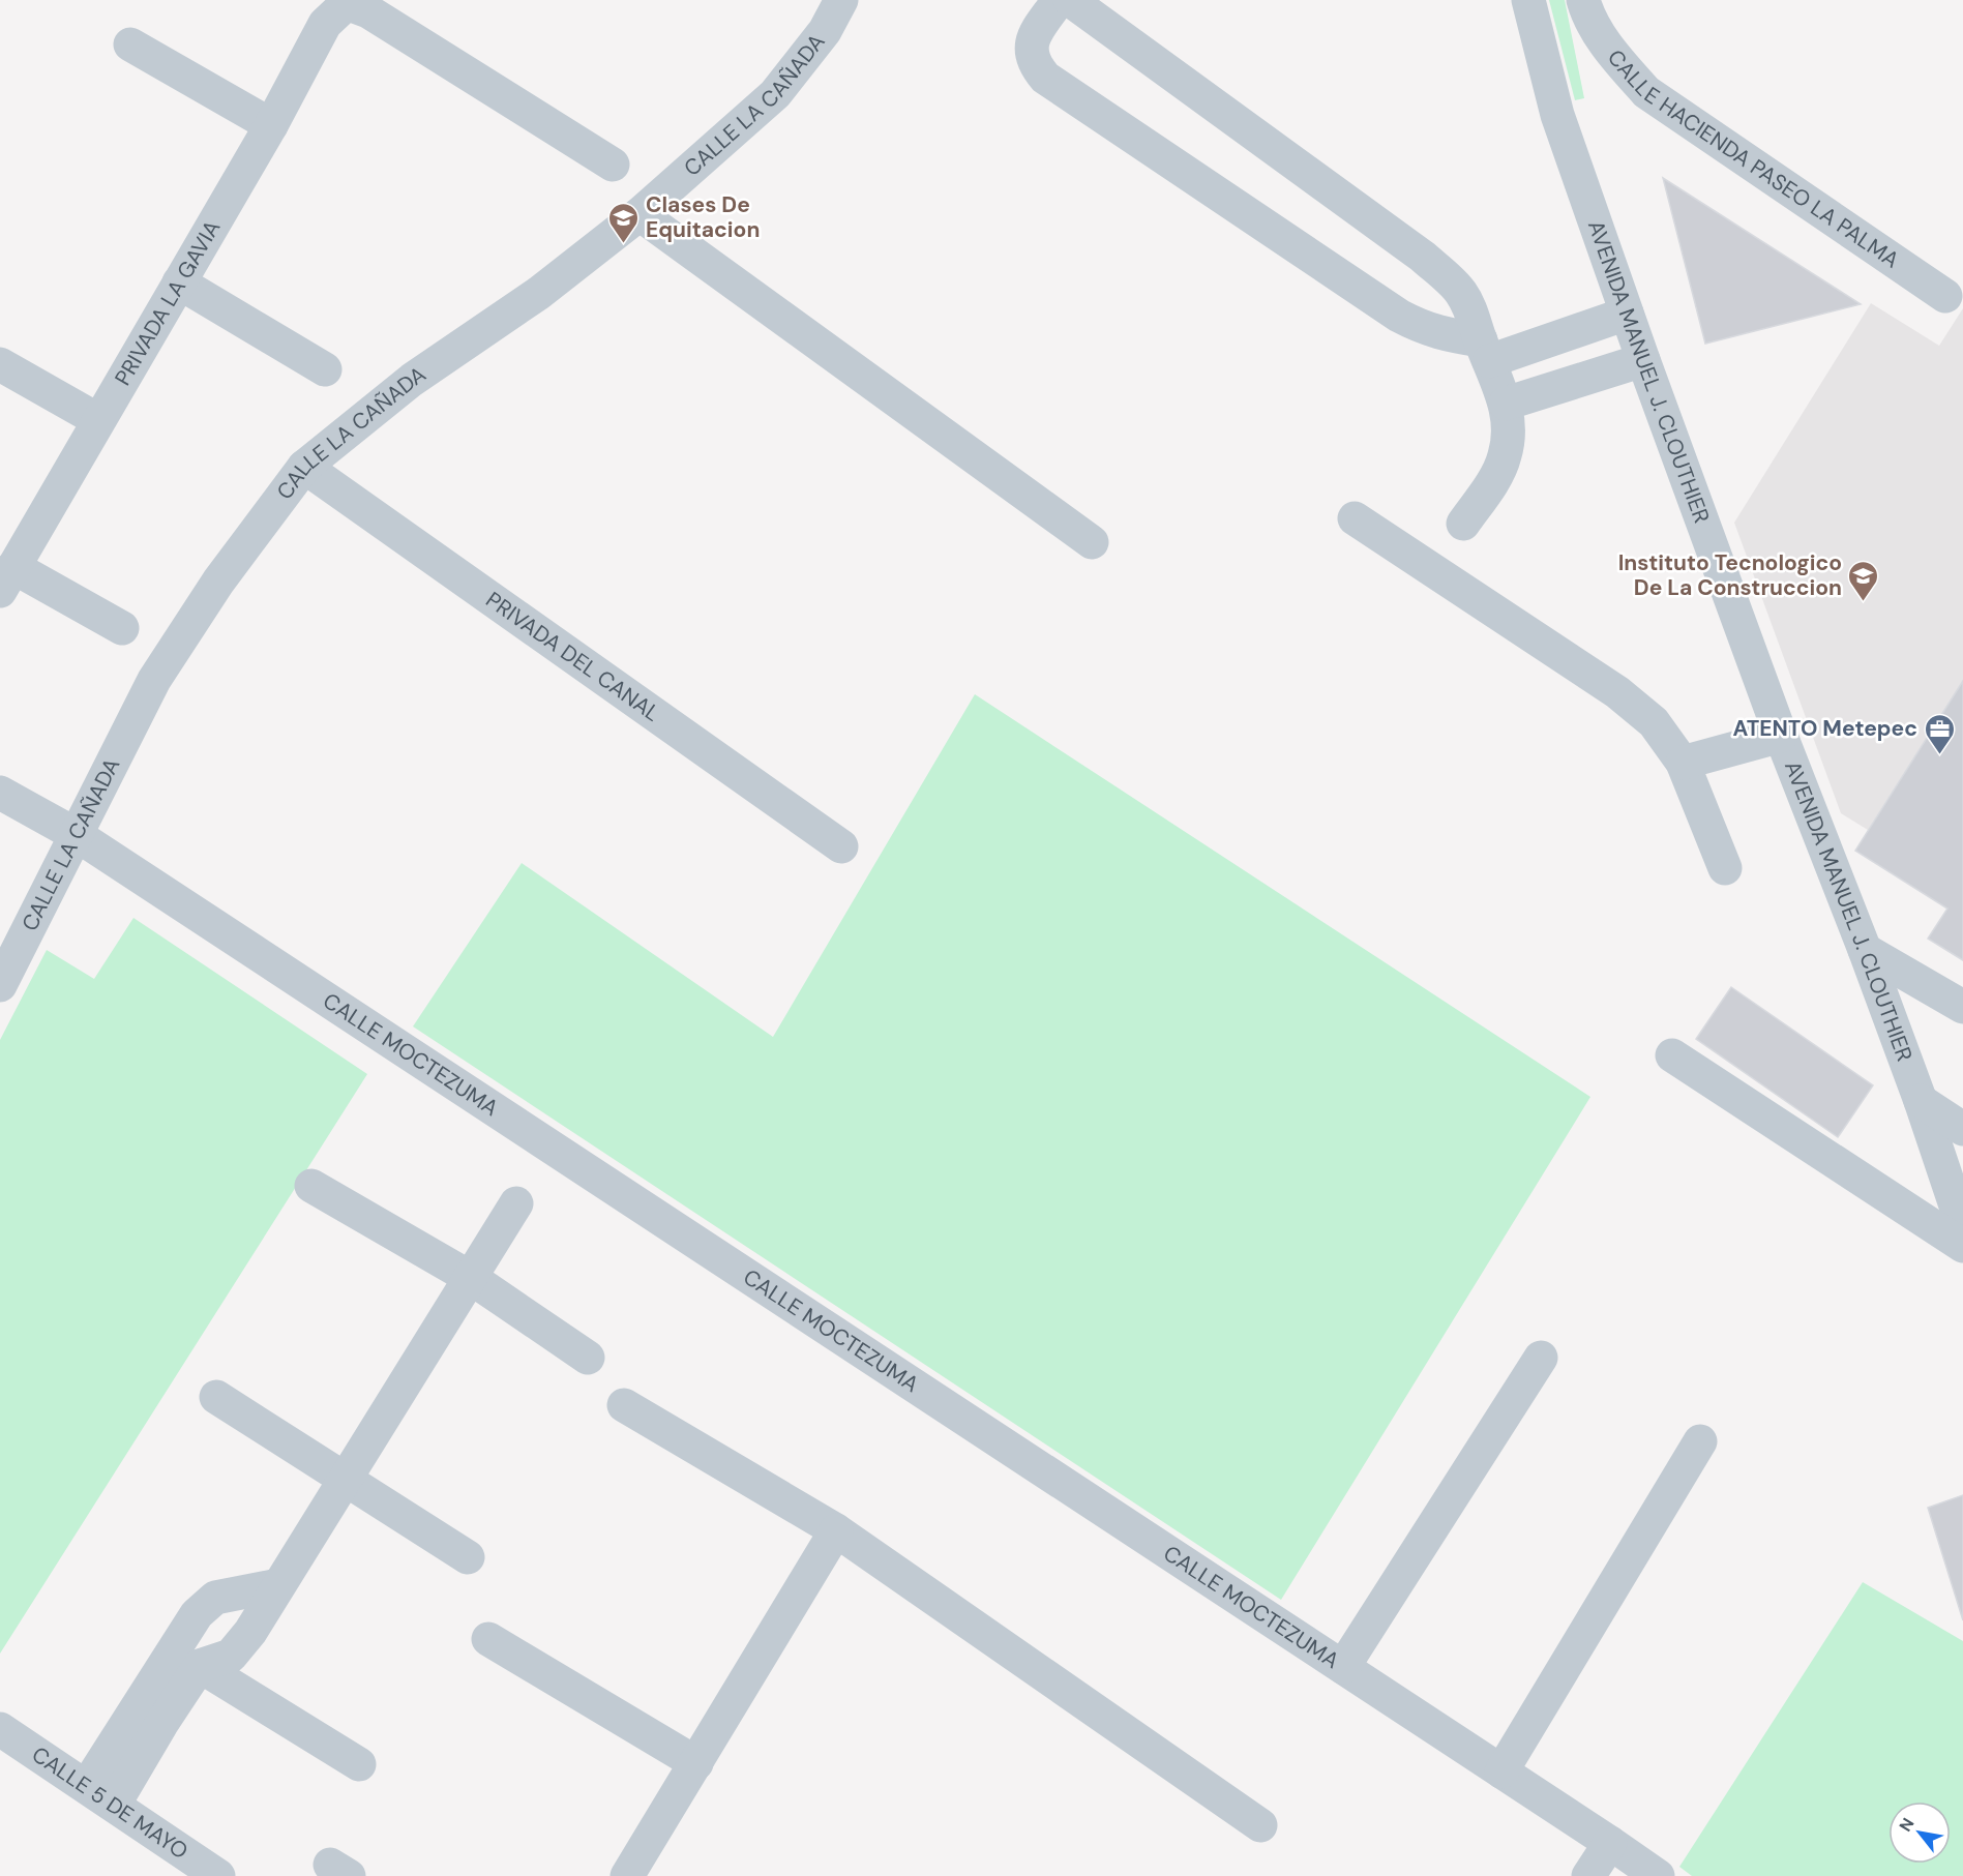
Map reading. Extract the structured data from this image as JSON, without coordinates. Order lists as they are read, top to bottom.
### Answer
{
  "streets": {
    "street": [
      "CALLE LA CAÑADA",
      "CALLE HACIENDA PASEO LA PALMA",
      "PRIVADA LA GAVIA",
      "AVENIDA MANUEL J. CLOUTHIER",
      "PRIVADA DEL CANAL",
      "CALLE MOCTEZUMA",
      "CALLE 5 DE MAYO"
    ]
  },
  "crossings": [
    ["CALLE LA CAÑADA", "PRIVADA DEL CANAL"],
    ["CALLE LA CAÑADA", "CALLE MOCTEZUMA"]
  ],
  "places": {
    "school or university": ["Clases De Equitacion", "Instituto Tecnologico De La Construccion"],
    "office": ["ATENTO Metepec"]
  },
  "north": "top left"
}
